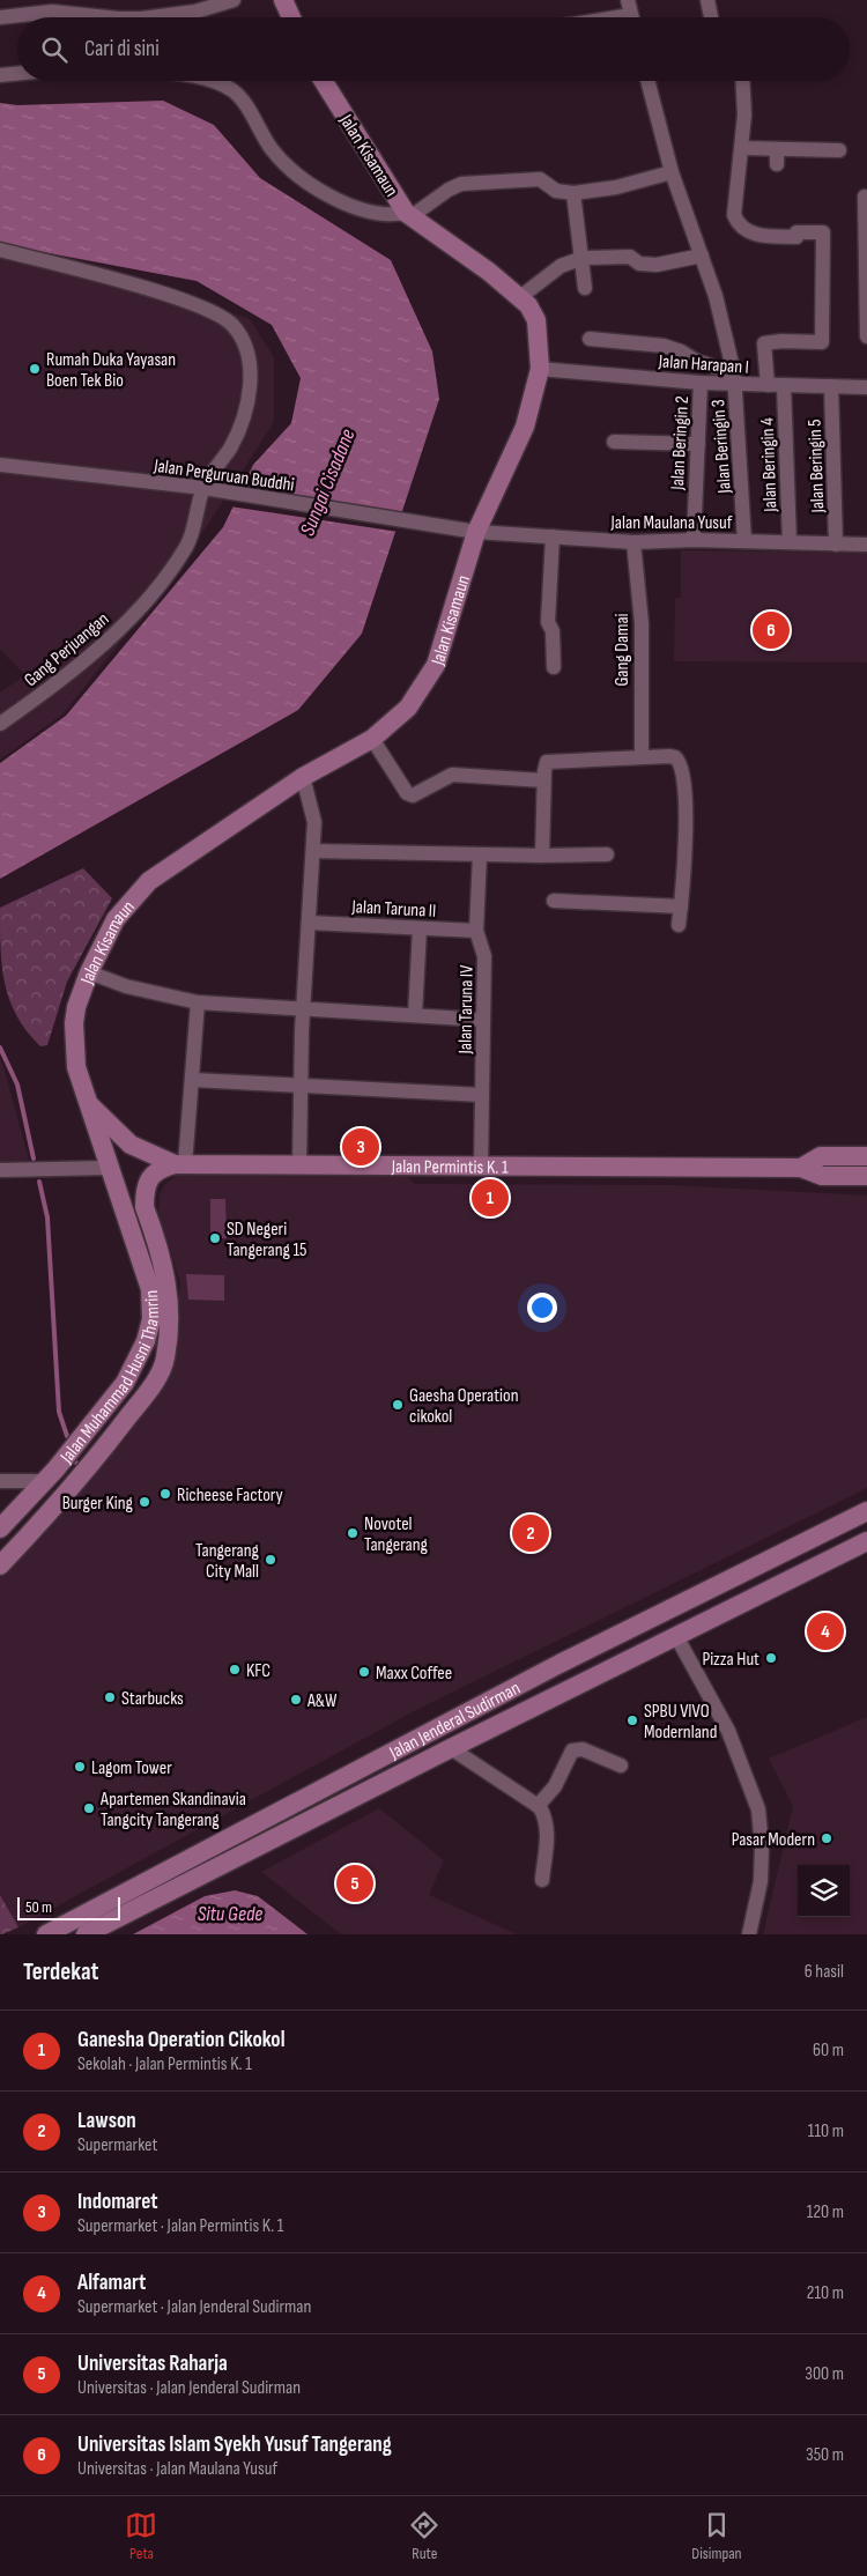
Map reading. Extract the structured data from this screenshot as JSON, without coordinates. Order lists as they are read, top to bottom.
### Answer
{
  "streets": {
    "main road": [
      "Jalan Kisamaun",
      "Jalan Permintis K. 1",
      "Jalan Muhammad Husni Thamrin",
      "Jalan Jenderal Sudirman"
    ],
    "street": [
      "Jalan Harapan I",
      "Jalan Beringin 2",
      "Jalan Beringin 3",
      "Jalan Beringin 4",
      "Jalan Beringin 5",
      "Jalan Perguruan Buddhi",
      "Jalan Maulana Yusuf",
      "Gang Perjuangan",
      "Gang Damai",
      "Jalan Taruna II",
      "Jalan Taruna IV"
    ]
  },
  "crossings": [
    ["Jalan Kisamaun", "Jalan Harapan I"],
    ["Jalan Kisamaun", "Jalan Perguruan Buddhi"],
    ["Jalan Kisamaun", "Jalan Maulana Yusuf"],
    ["Jalan Kisamaun", "Jalan Permintis K. 1"],
    ["Jalan Kisamaun", "Jalan Muhammad Husni Thamrin"],
    ["Jalan Harapan I", "Jalan Beringin 2"],
    ["Jalan Harapan I", "Jalan Beringin 3"],
    ["Jalan Harapan I", "Jalan Beringin 4"],
    ["Jalan Harapan I", "Jalan Beringin 5"],
    ["Jalan Beringin 2", "Jalan Maulana Yusuf"],
    ["Jalan Beringin 3", "Jalan Maulana Yusuf"],
    ["Jalan Beringin 4", "Jalan Maulana Yusuf"],
    ["Jalan Beringin 5", "Jalan Maulana Yusuf"],
    ["Jalan Perguruan Buddhi", "Jalan Maulana Yusuf"],
    ["Jalan Perguruan Buddhi", "Gang Perjuangan"],
    ["Jalan Maulana Yusuf", "Gang Damai"],
    ["Jalan Taruna II", "Jalan Taruna IV"],
    ["Jalan Taruna IV", "Jalan Permintis K. 1"],
    ["Jalan Permintis K. 1", "Jalan Muhammad Husni Thamrin"]
  ],
  "water": ["Sungai Cisadane", "Situ Gede"],
  "places": [
    "Rumah Duka Yayasan Boen Tek Bio",
    "SD Negeri Tangerang 15",
    "Gaesha Operation cikokol",
    "Richeese Factory",
    "Burger King",
    "Novotel Tangerang",
    "Tangerang City Mall",
    "Pizza Hut",
    "KFC",
    "Maxx Coffee",
    "Starbucks",
    "A&W",
    "SPBU VIVO Modernland",
    "Lagom Tower",
    "Apartemen Skandinavia Tangcity Tangerang",
    "Pasar Modern"
  ],
  "scale_bar": "50 m",
  "page": {
    "search": "Cari di sini",
    "pins": [
      "6",
      "3",
      "1",
      "2",
      "4",
      "5"
    ],
    "scale": "50 m",
    "heading": ["Terdekat", "6 hasil"],
    "list": [
      {
        "mark": "1",
        "name": "Ganesha Operation Cikokol",
        "note": "Sekolah · Jalan Permintis K. 1",
        "value": "60 m"
      },
      {
        "mark": "2",
        "name": "Lawson",
        "note": "Supermarket",
        "value": "110 m"
      },
      {
        "mark": "3",
        "name": "Indomaret",
        "note": "Supermarket · Jalan Permintis K. 1",
        "value": "120 m"
      },
      {
        "mark": "4",
        "name": "Alfamart",
        "note": "Supermarket · Jalan Jenderal Sudirman",
        "value": "210 m"
      },
      {
        "mark": "5",
        "name": "Universitas Raharja",
        "note": "Universitas · Jalan Jenderal Sudirman",
        "value": "300 m"
      },
      {
        "mark": "6",
        "name": "Universitas Islam Syekh Yusuf Tangerang",
        "note": "Universitas · Jalan Maulana Yusuf",
        "value": "350 m"
      }
    ],
    "nav": ["Peta", "Rute", "Disimpan"]
  }
}
